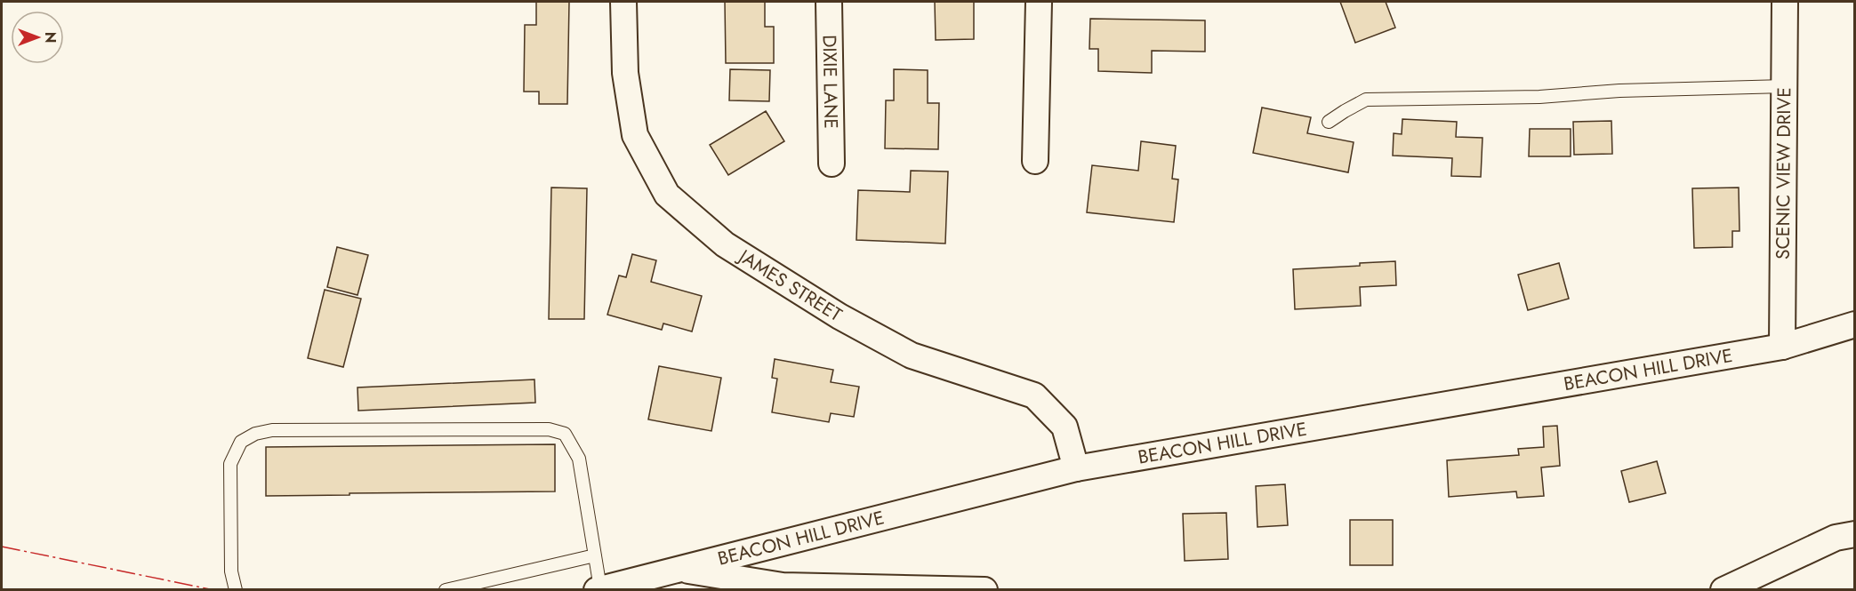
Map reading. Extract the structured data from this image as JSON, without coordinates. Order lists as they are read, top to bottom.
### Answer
{
  "streets": {
    "street": [
      "DIXIE LANE",
      "SCENIC VIEW DRIVE",
      "JAMES STREET",
      "BEACON HILL DRIVE"
    ]
  },
  "crossings": [
    ["SCENIC VIEW DRIVE", "BEACON HILL DRIVE"],
    ["JAMES STREET", "BEACON HILL DRIVE"]
  ],
  "north": "right"
}
